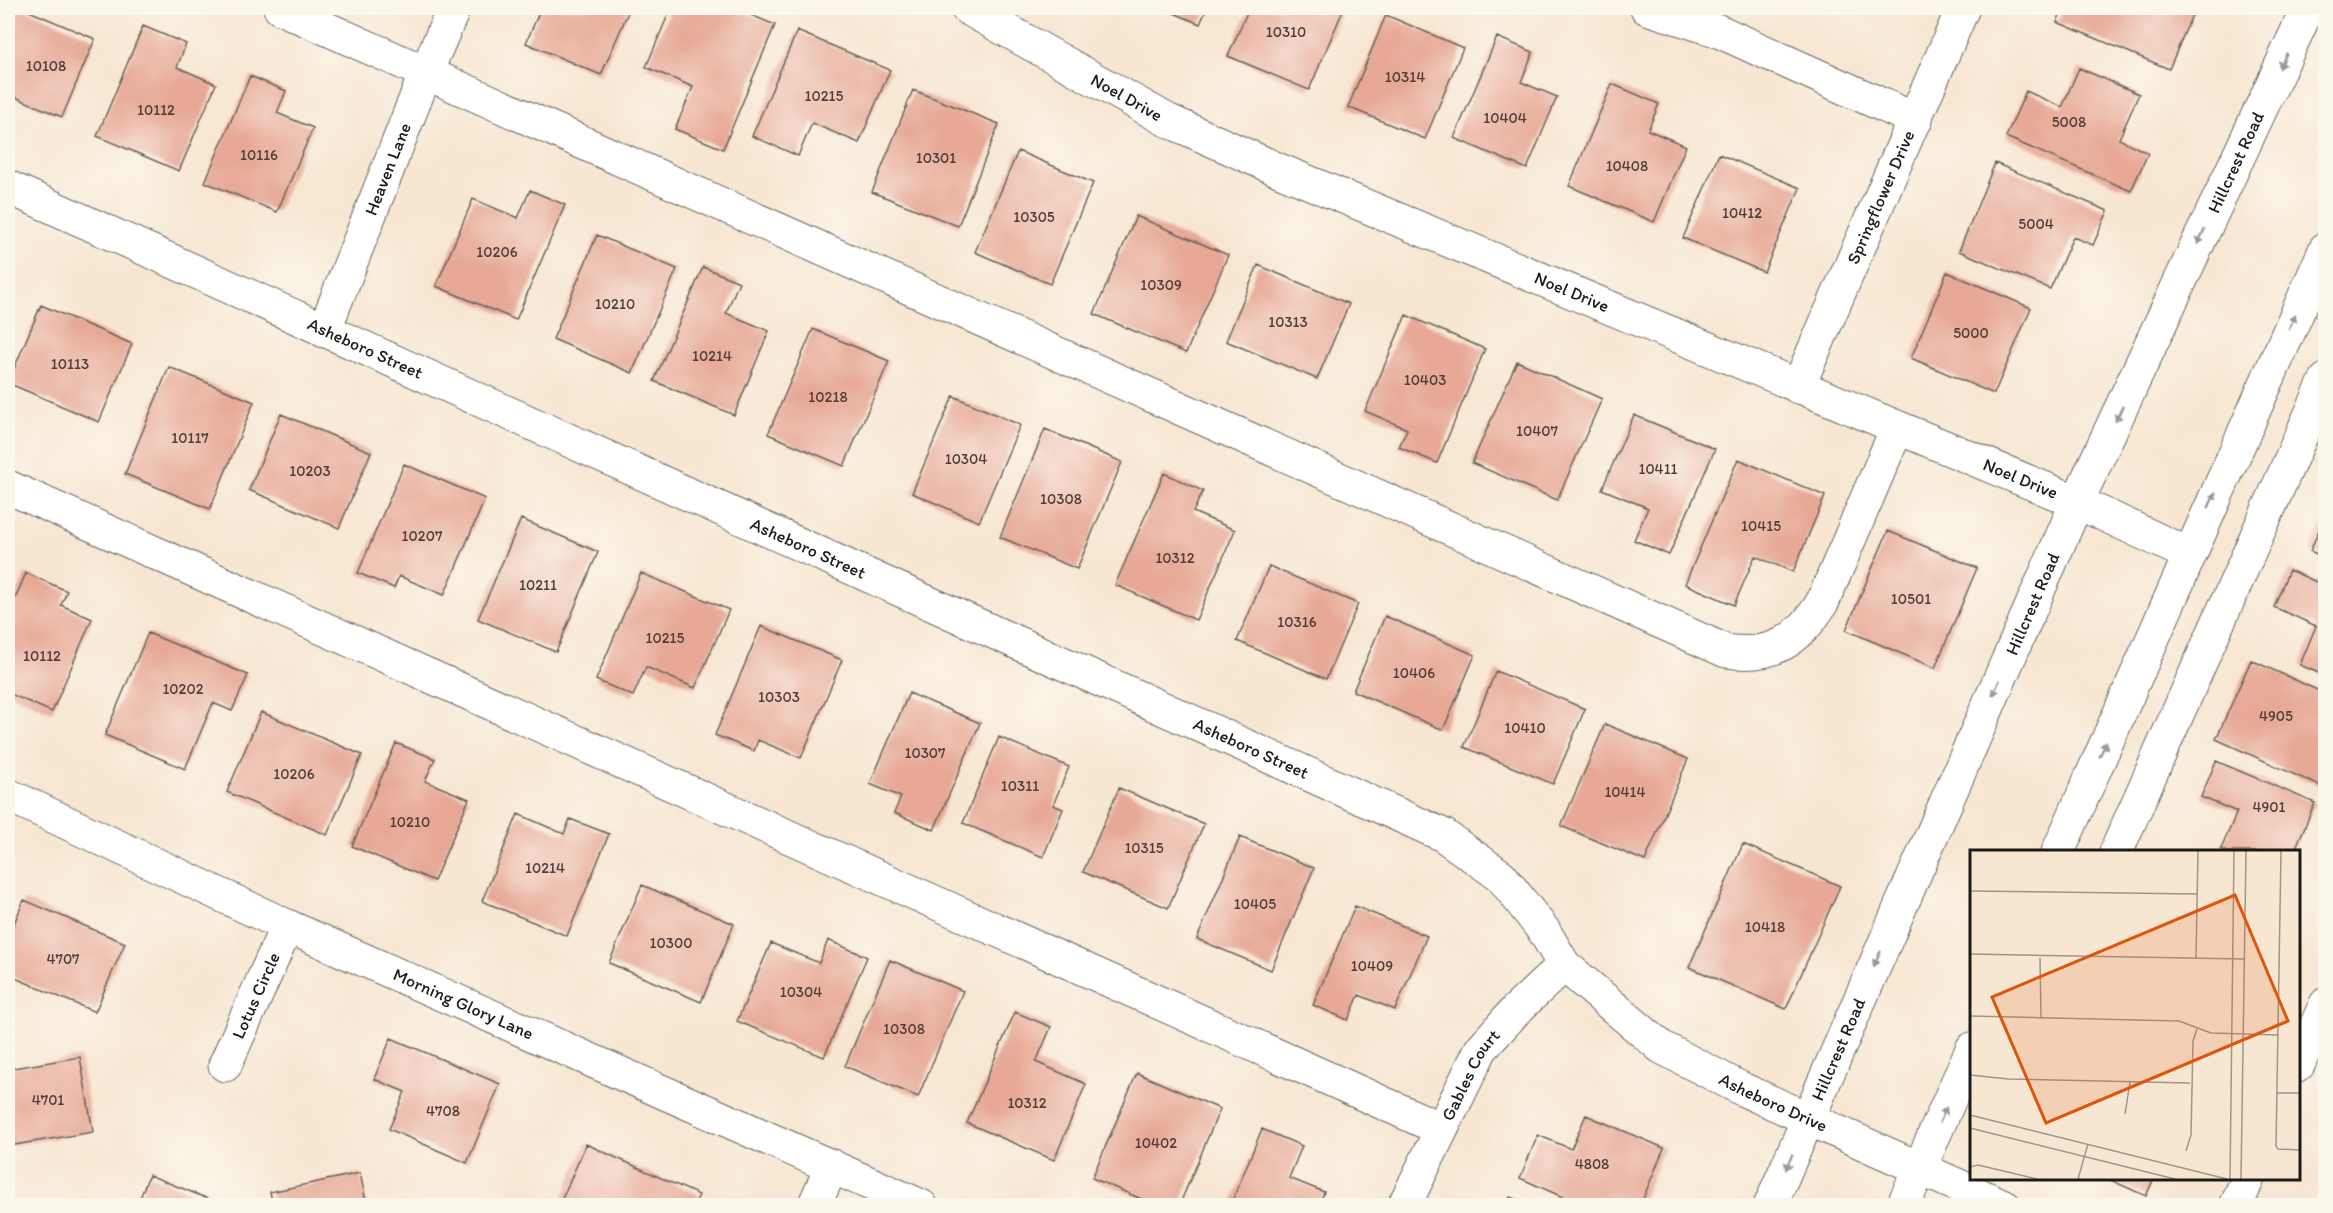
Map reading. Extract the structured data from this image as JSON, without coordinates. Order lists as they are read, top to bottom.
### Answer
{
  "streets": {
    "street": [
      "Noel Drive",
      "Hillcrest Road",
      "Heaven Lane",
      "Springflower Drive",
      "Asheboro Street",
      "Lotus Circle",
      "Morning Glory Lane",
      "Gables Court",
      "Asheboro Drive"
    ]
  },
  "crossings": [
    ["Noel Drive", "Hillcrest Road"],
    ["Noel Drive", "Springflower Drive"],
    ["Hillcrest Road", "Asheboro Drive"],
    ["Heaven Lane", "Asheboro Street"],
    ["Asheboro Street", "Gables Court"],
    ["Asheboro Street", "Asheboro Drive"],
    ["Lotus Circle", "Morning Glory Lane"],
    ["Gables Court", "Asheboro Drive"]
  ],
  "house_numbers": [
    "10310",
    "10108",
    "10314",
    "10215",
    "10112",
    "10404",
    "5008",
    "10116",
    "10301",
    "10408",
    "10412",
    "10305",
    "5004",
    "10206",
    "10309",
    "10210",
    "10313",
    "5000",
    "10214",
    "10113",
    "10403",
    "10218",
    "10407",
    "10117",
    "10304",
    "10411",
    "10203",
    "10308",
    "10415",
    "10207",
    "10312",
    "10211",
    "10501",
    "10316",
    "10215",
    "10112",
    "10406",
    "10202",
    "10303",
    "4905",
    "10410",
    "10307",
    "10206",
    "10311",
    "10414",
    "4901",
    "10210",
    "10315",
    "10214",
    "10405",
    "10418",
    "10300",
    "4707",
    "10409",
    "10304",
    "10308",
    "4701",
    "10312",
    "4708",
    "10402",
    "4808"
  ]
}
